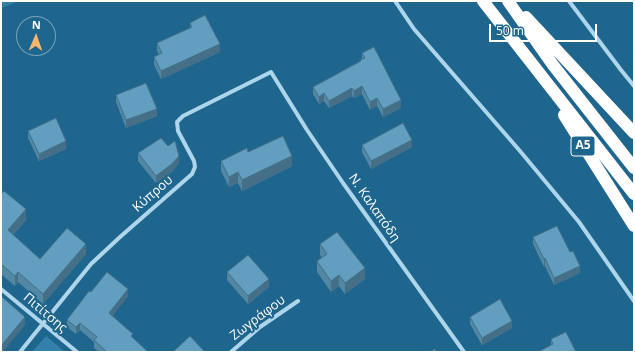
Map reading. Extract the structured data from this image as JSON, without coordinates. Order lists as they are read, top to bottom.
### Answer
{
  "streets": {
    "highway": ["Α5"],
    "street": [
      "Κύπρου",
      "Ν. Καλαπόδη",
      "Πιτίτσης",
      "Ζωγράφου"
    ]
  },
  "crossings": [
    ["Κύπρου", "Ν. Καλαπόδη"],
    ["Κύπρου", "Πιτίτσης"]
  ],
  "scale_bar": "50 m",
  "north": "top"
}
